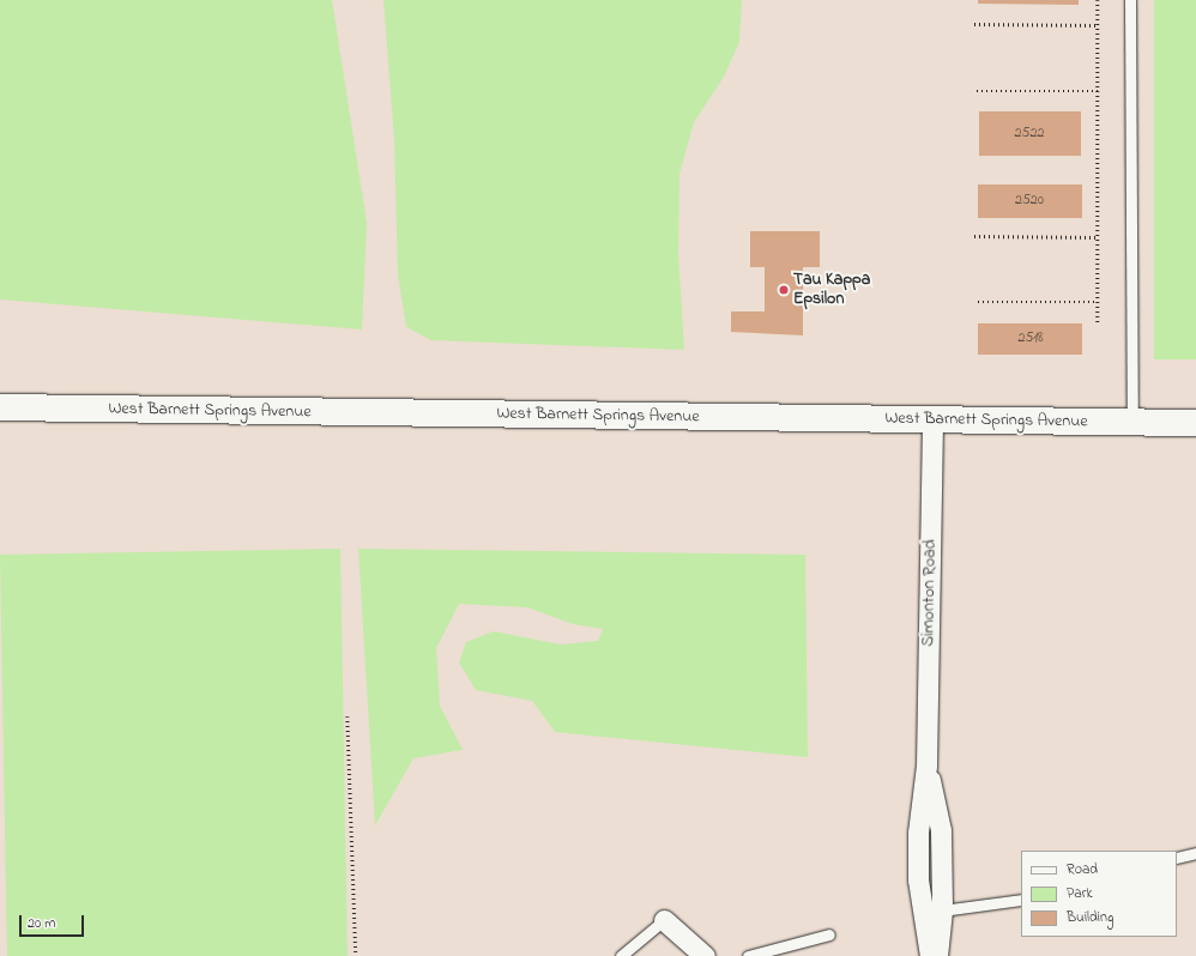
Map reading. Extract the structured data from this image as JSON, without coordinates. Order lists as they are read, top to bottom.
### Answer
{
  "streets": {
    "street": ["West Barnett Springs Avenue", "Simonton Road"]
  },
  "crossings": [
    ["West Barnett Springs Avenue", "Simonton Road"]
  ],
  "places": ["Tau Kappa Epsilon"],
  "house_numbers": ["2522", "2520", "2518"],
  "legend": ["Road", "Park", "Building"],
  "scale_bar": "20 m"
}
